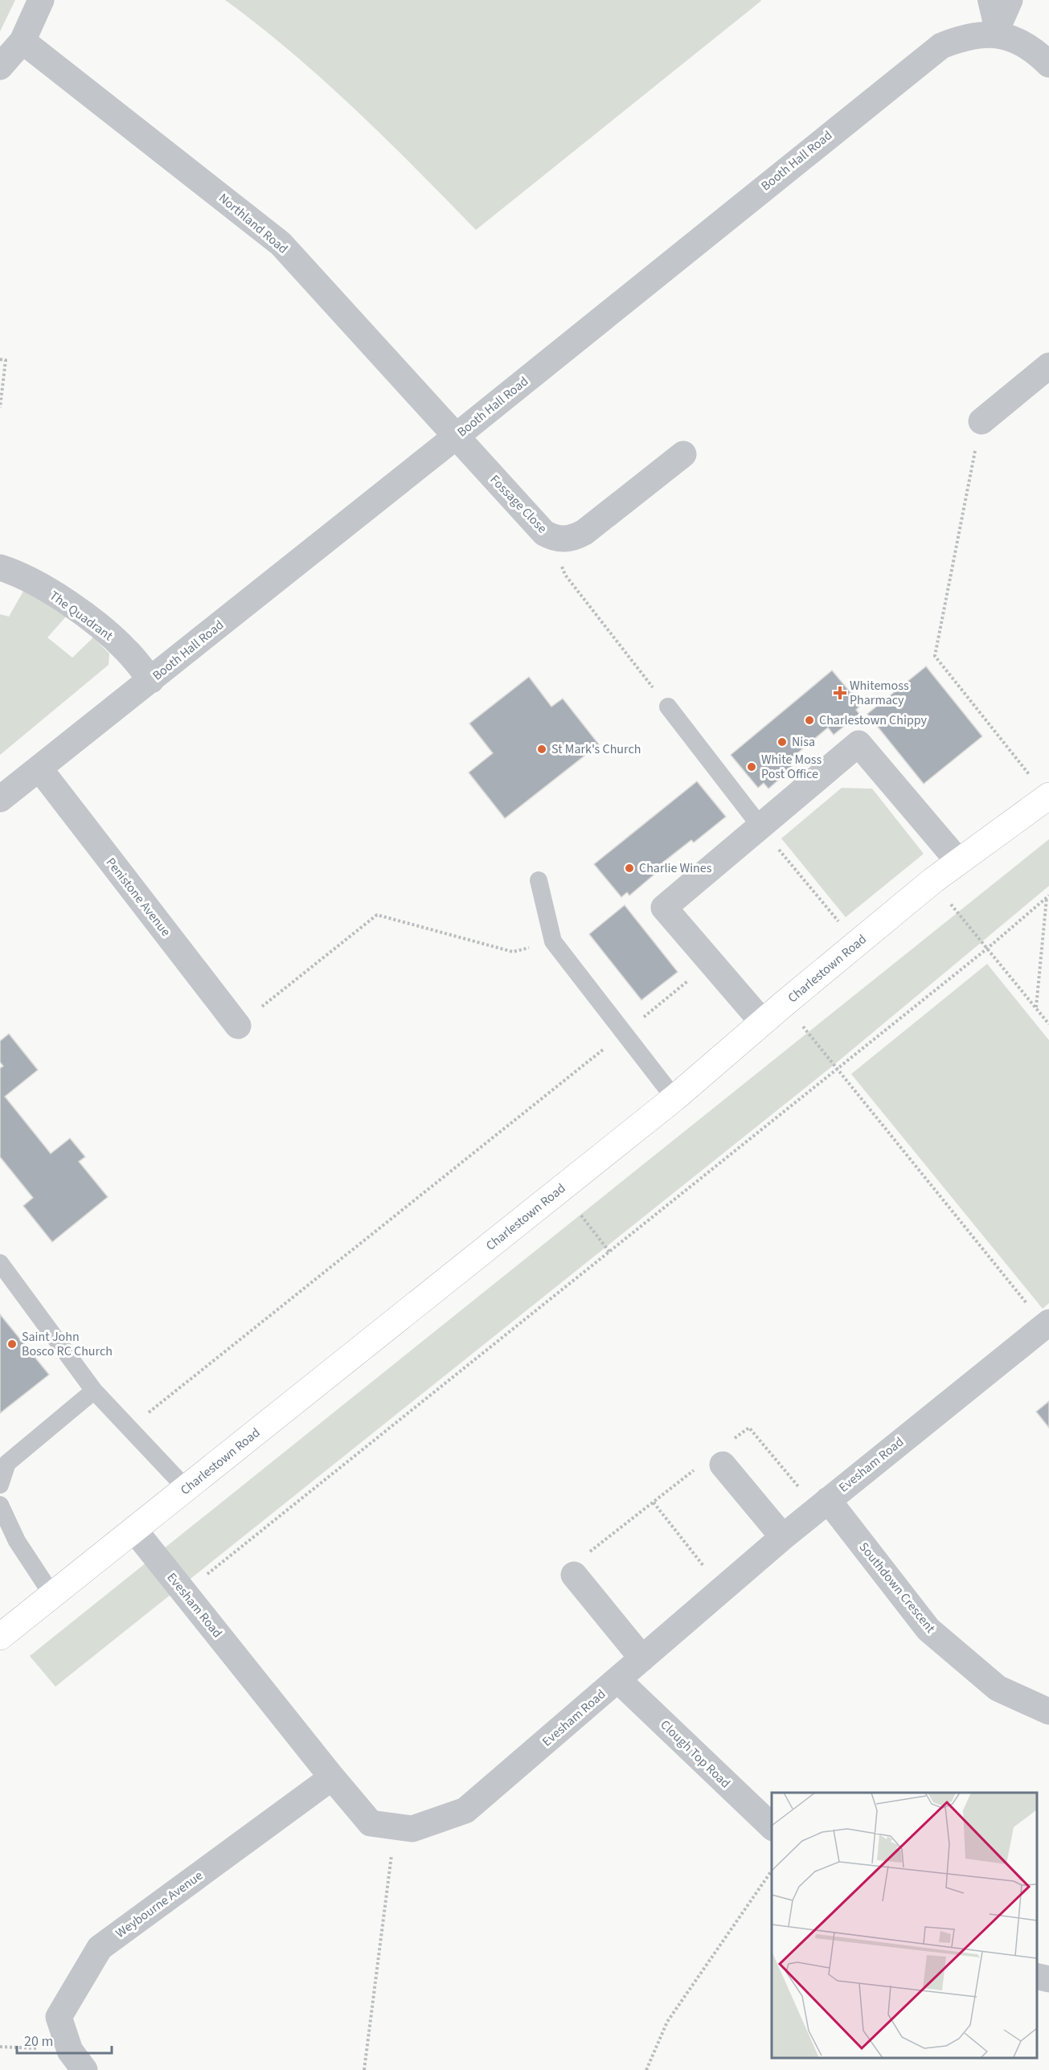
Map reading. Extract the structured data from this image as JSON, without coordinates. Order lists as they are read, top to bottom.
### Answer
{
  "streets": {
    "street": [
      "Booth Hall Road",
      "Northland Road",
      "Fossage Close",
      "The Quadrant",
      "Penistone Avenue",
      "Charlestown Road",
      "Evesham Road",
      "Southdown Crescent",
      "Clough Top Road",
      "Weybourne Avenue"
    ]
  },
  "crossings": [
    ["Booth Hall Road", "Northland Road"],
    ["Booth Hall Road", "Fossage Close"],
    ["Booth Hall Road", "The Quadrant"],
    ["Booth Hall Road", "Penistone Avenue"],
    ["Northland Road", "Fossage Close"],
    ["Charlestown Road", "Evesham Road"],
    ["Evesham Road", "Southdown Crescent"],
    ["Evesham Road", "Clough Top Road"],
    ["Evesham Road", "Weybourne Avenue"]
  ],
  "places": {
    "health": ["Whitemoss Pharmacy"],
    "other": [
      "Charlestown Chippy",
      "Nisa",
      "St Mark's Church",
      "White Moss Post Office",
      "Charlie Wines",
      "Saint John Bosco RC Church"
    ]
  },
  "scale_bar": "20 m"
}
